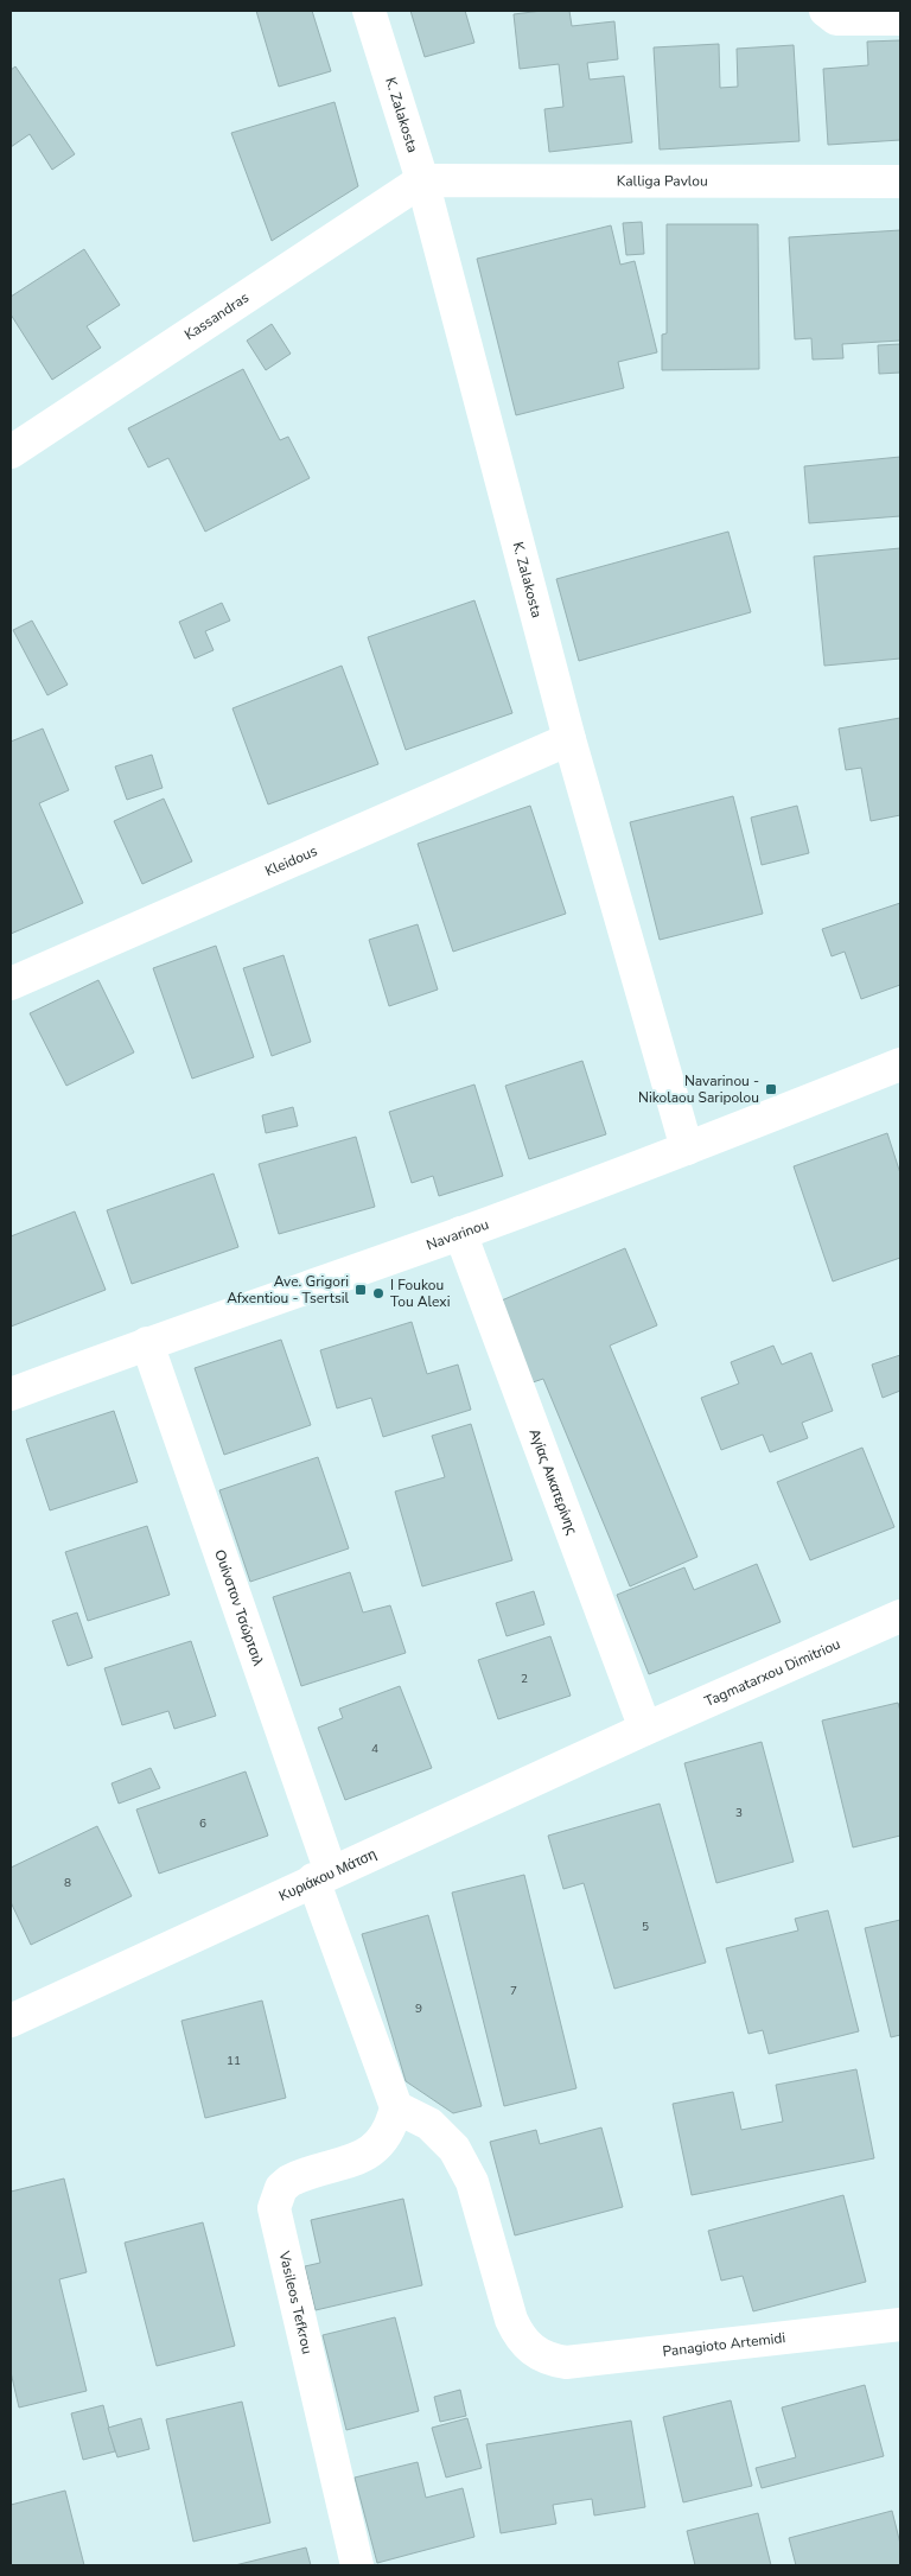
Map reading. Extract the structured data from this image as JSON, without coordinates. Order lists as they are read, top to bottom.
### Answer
{
  "streets": {
    "street": [
      "K. Zalakosta",
      "Kalliga Pavlou",
      "Kassandras",
      "Kleidous",
      "Navarinou",
      "Αγίας Αικατερίνης",
      "Ουίνστον Τσώρτσιλ",
      "Tagmatarxou Dimitriou",
      "Κυριάκου Μάτση",
      "Vasileos Tefkrou",
      "Panagioto Artemidi"
    ]
  },
  "crossings": [
    ["K. Zalakosta", "Kalliga Pavlou"],
    ["K. Zalakosta", "Kassandras"],
    ["K. Zalakosta", "Kleidous"],
    ["K. Zalakosta", "Navarinou"],
    ["Kalliga Pavlou", "Kassandras"],
    ["Navarinou", "Αγίας Αικατερίνης"],
    ["Navarinou", "Ουίνστον Τσώρτσιλ"],
    ["Αγίας Αικατερίνης", "Tagmatarxou Dimitriou"],
    ["Αγίας Αικατερίνης", "Κυριάκου Μάτση"],
    ["Ουίνστον Τσώρτσιλ", "Κυριάκου Μάτση"],
    ["Tagmatarxou Dimitriou", "Κυριάκου Μάτση"],
    ["Vasileos Tefkrou", "Panagioto Artemidi"]
  ],
  "places": {
    "transit": ["Navarinou - Nikolaou Saripolou", "Ave. Grigori Afxentiou - Tsertsil"],
    "other": ["I Foukou Tou Alexi"]
  },
  "house_numbers": [
    "2",
    "4",
    "3",
    "6",
    "8",
    "5",
    "7",
    "9",
    "11"
  ]
}
